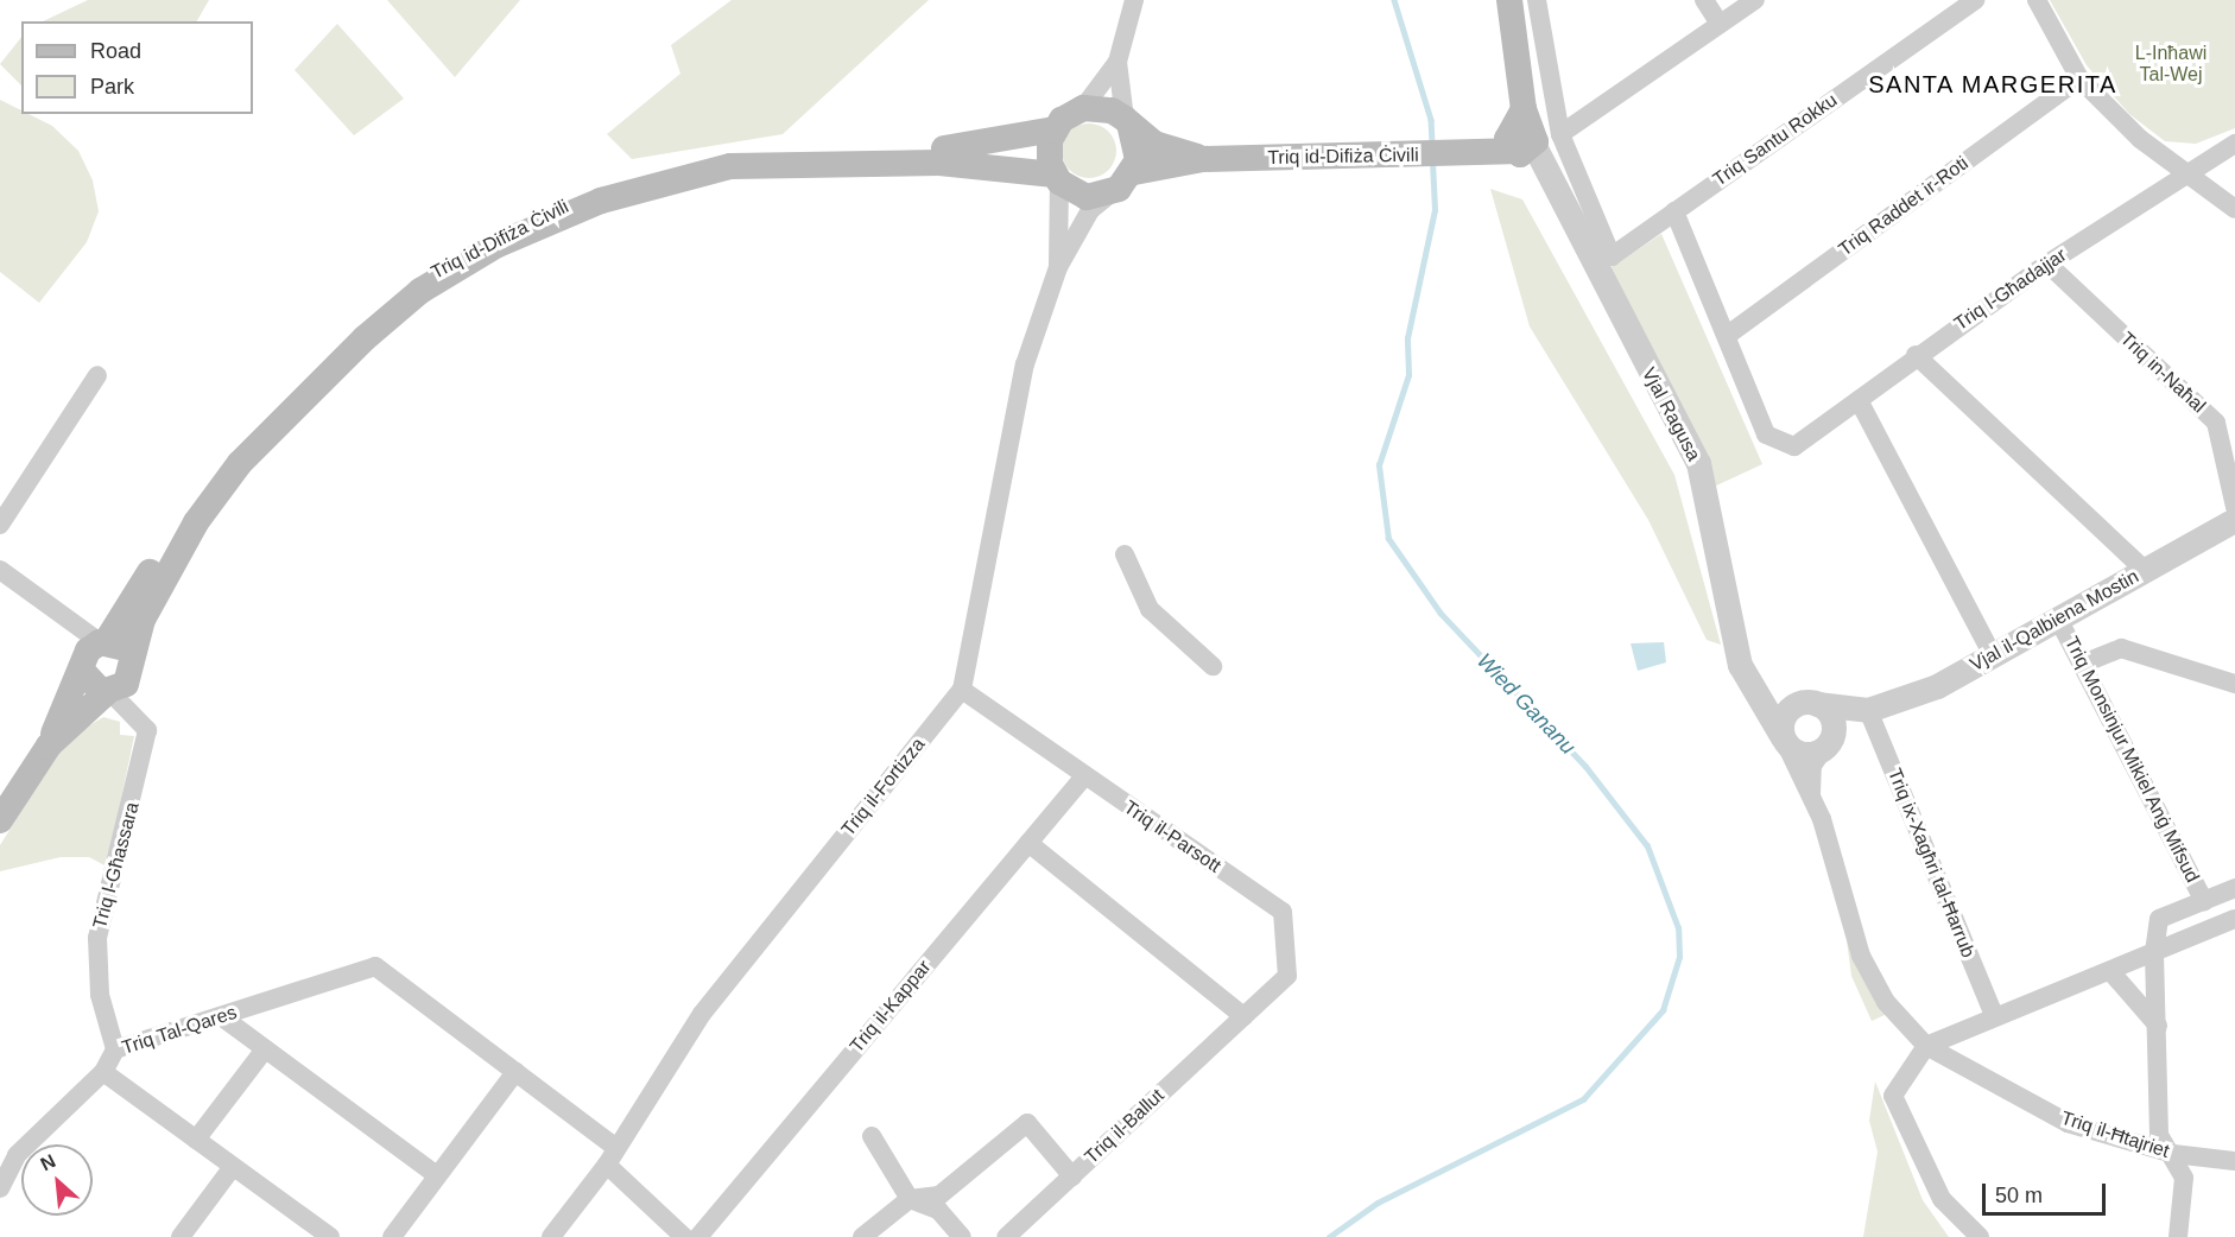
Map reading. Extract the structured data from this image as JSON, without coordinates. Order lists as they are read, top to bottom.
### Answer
{
  "streets": {
    "main road": ["Triq id-Difiża Ċivili", "Vjal Ragusa"],
    "street": [
      "Triq Santu Rokku",
      "Triq Raddet ir-Roti",
      "Triq l-Għadajjar",
      "Triq in-Naħal",
      "Vjal il-Qalbiena Mostin",
      "Triq Monsinjur Mikiel Anġ Mifsud",
      "Triq il-Fortizza",
      "Triq il-Parsott",
      "Triq ix-Xagħri tal-Ħarrub",
      "Triq l-Għassara",
      "Triq il-Kappar",
      "Triq Tal-Qares",
      "Triq il-Ballut",
      "Triq il-Ħtajriet"
    ]
  },
  "crossings": [
    ["Triq id-Difiża Ċivili", "Triq il-Fortizza"],
    ["Triq id-Difiża Ċivili", "Triq l-Għassara"],
    ["Triq Raddet ir-Roti", "Triq l-Għadajjar"],
    ["Triq l-Għadajjar", "Triq in-Naħal"],
    ["Vjal Ragusa", "Vjal il-Qalbiena Mostin"],
    ["Vjal Ragusa", "Triq il-Ħtajriet"],
    ["Vjal il-Qalbiena Mostin", "Triq Monsinjur Mikiel Anġ Mifsud"],
    ["Vjal il-Qalbiena Mostin", "Triq ix-Xagħri tal-Ħarrub"],
    ["Triq il-Fortizza", "Triq il-Parsott"],
    ["Triq il-Parsott", "Triq il-Kappar"],
    ["Triq il-Parsott", "Triq il-Ballut"],
    ["Triq l-Għassara", "Triq Tal-Qares"]
  ],
  "districts": ["SANTA MARGERITA"],
  "water": ["Wied Gananu"],
  "parks": ["L-Inħawi Tal-Wej"],
  "legend": ["Road", "Park"],
  "scale_bar": "50 m",
  "north": "top left"
}
